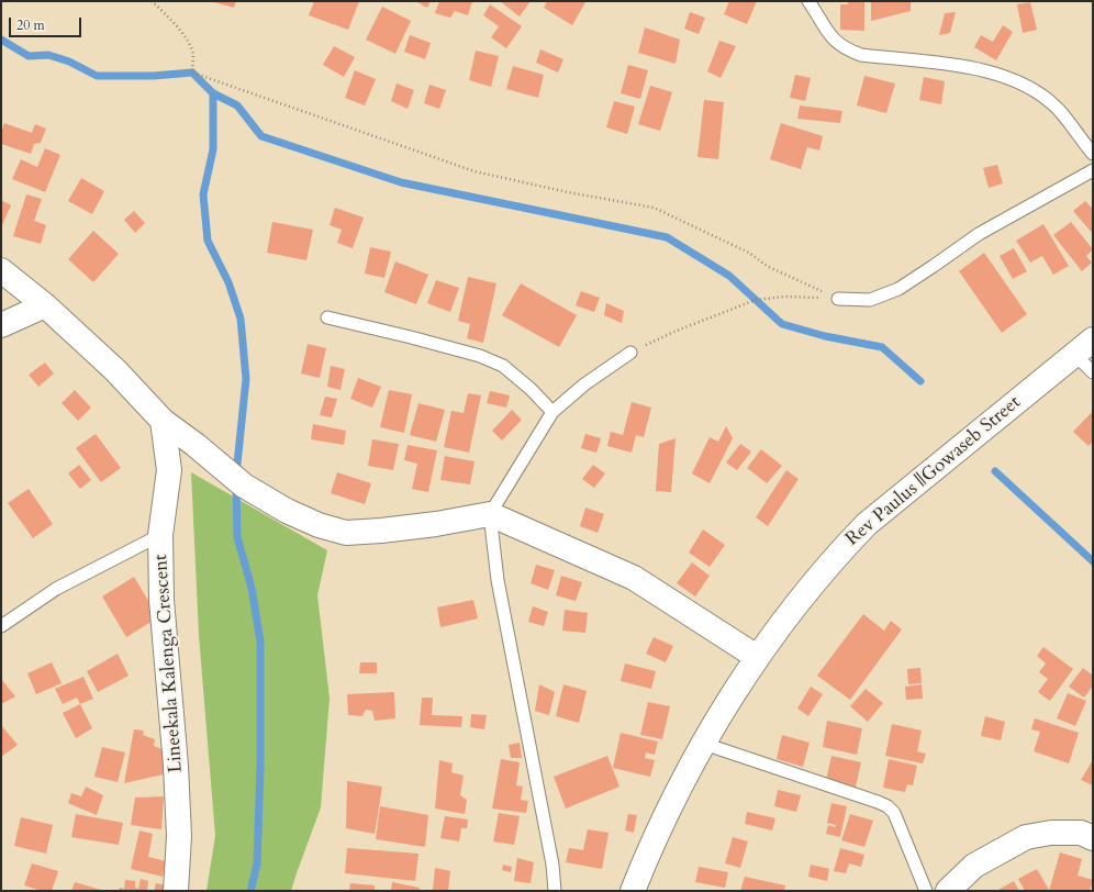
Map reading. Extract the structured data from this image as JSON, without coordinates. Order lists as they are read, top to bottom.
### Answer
{
  "streets": {
    "street": ["Rev Paulus ǁGowaseb Street", "Lineekala Kalenga Crescent"]
  },
  "scale_bar": "20 m"
}
